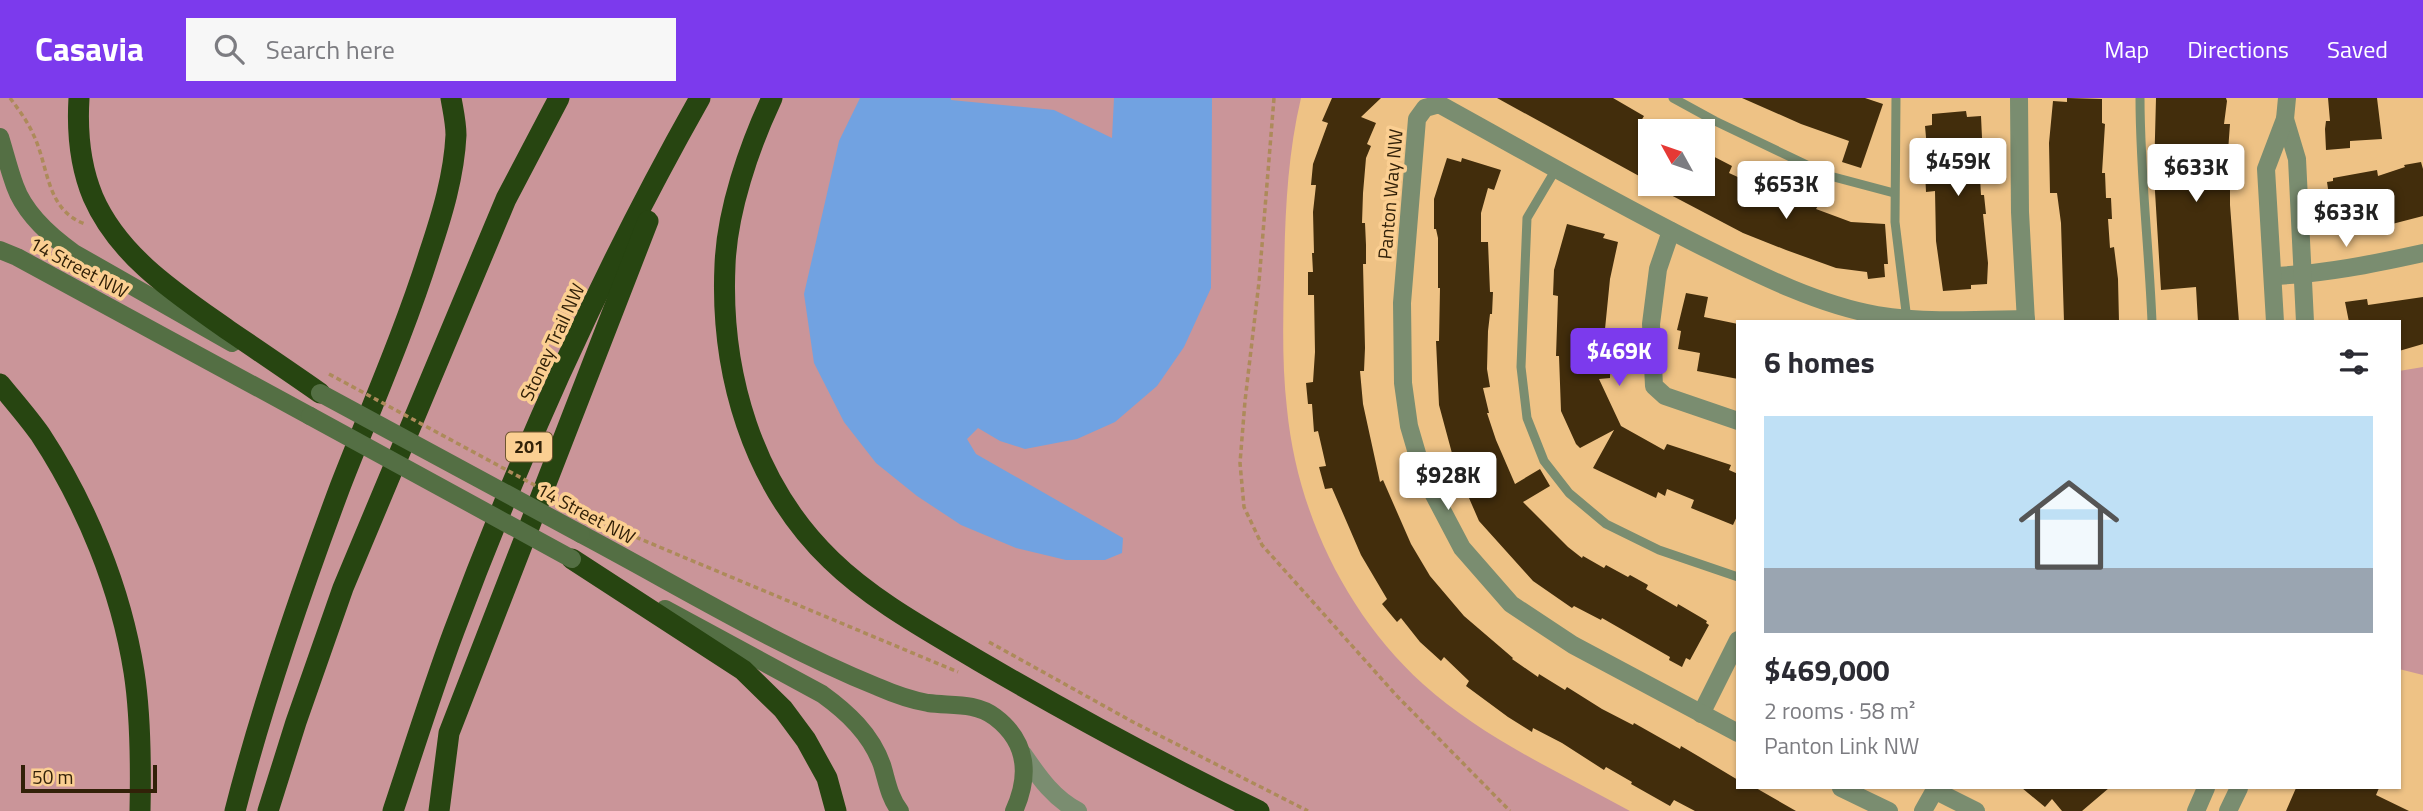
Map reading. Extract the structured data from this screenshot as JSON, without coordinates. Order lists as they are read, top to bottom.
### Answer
{
  "streets": {
    "highway": ["Stoney Trail NW", "201"],
    "main road": ["14 Street NW"],
    "street": ["Panton Way NW"]
  },
  "scale_bar": "50 m",
  "north": "top left",
  "page": {
    "header": "Casavia",
    "search": "Search here",
    "nav": ["Map", "Directions", "Saved"],
    "price": [
      "$459K",
      "$633K",
      "$653K",
      "$633K",
      "$469K",
      "$928K"
    ],
    "heading": "6 homes",
    "list": [
      {
        "name": "$469,000",
        "note": "2 rooms · 58 m² · Panton Link NW"
      }
    ],
    "scale": "50 m"
  }
}
